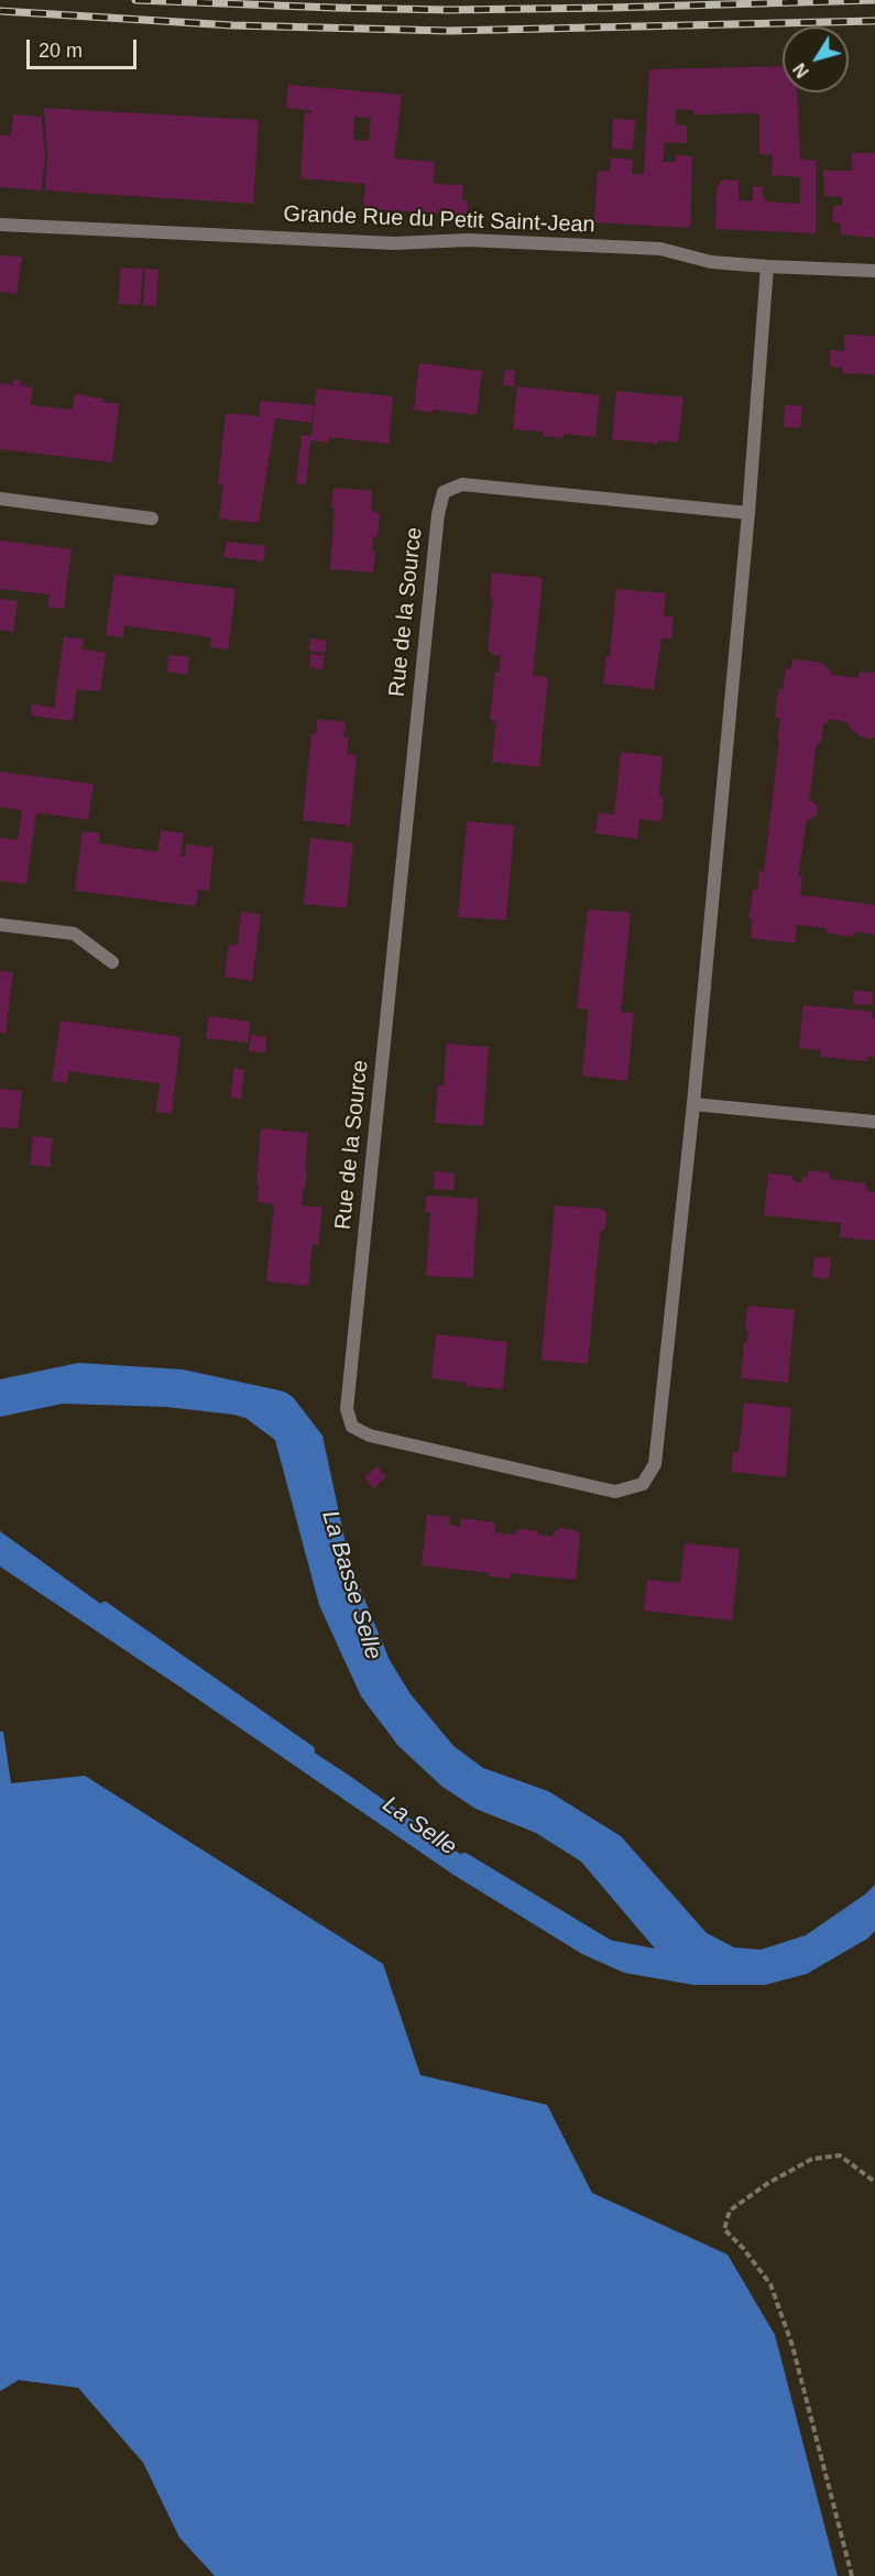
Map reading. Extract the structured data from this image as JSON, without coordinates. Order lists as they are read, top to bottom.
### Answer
{
  "streets": {
    "street": ["Grande Rue du Petit Saint-Jean", "Rue de la Source"]
  },
  "crossings": [
    ["Grande Rue du Petit Saint-Jean", "Rue de la Source"]
  ],
  "water": ["La Basse Selle", "La Selle"],
  "scale_bar": "20 m",
  "north": "bottom left"
}
